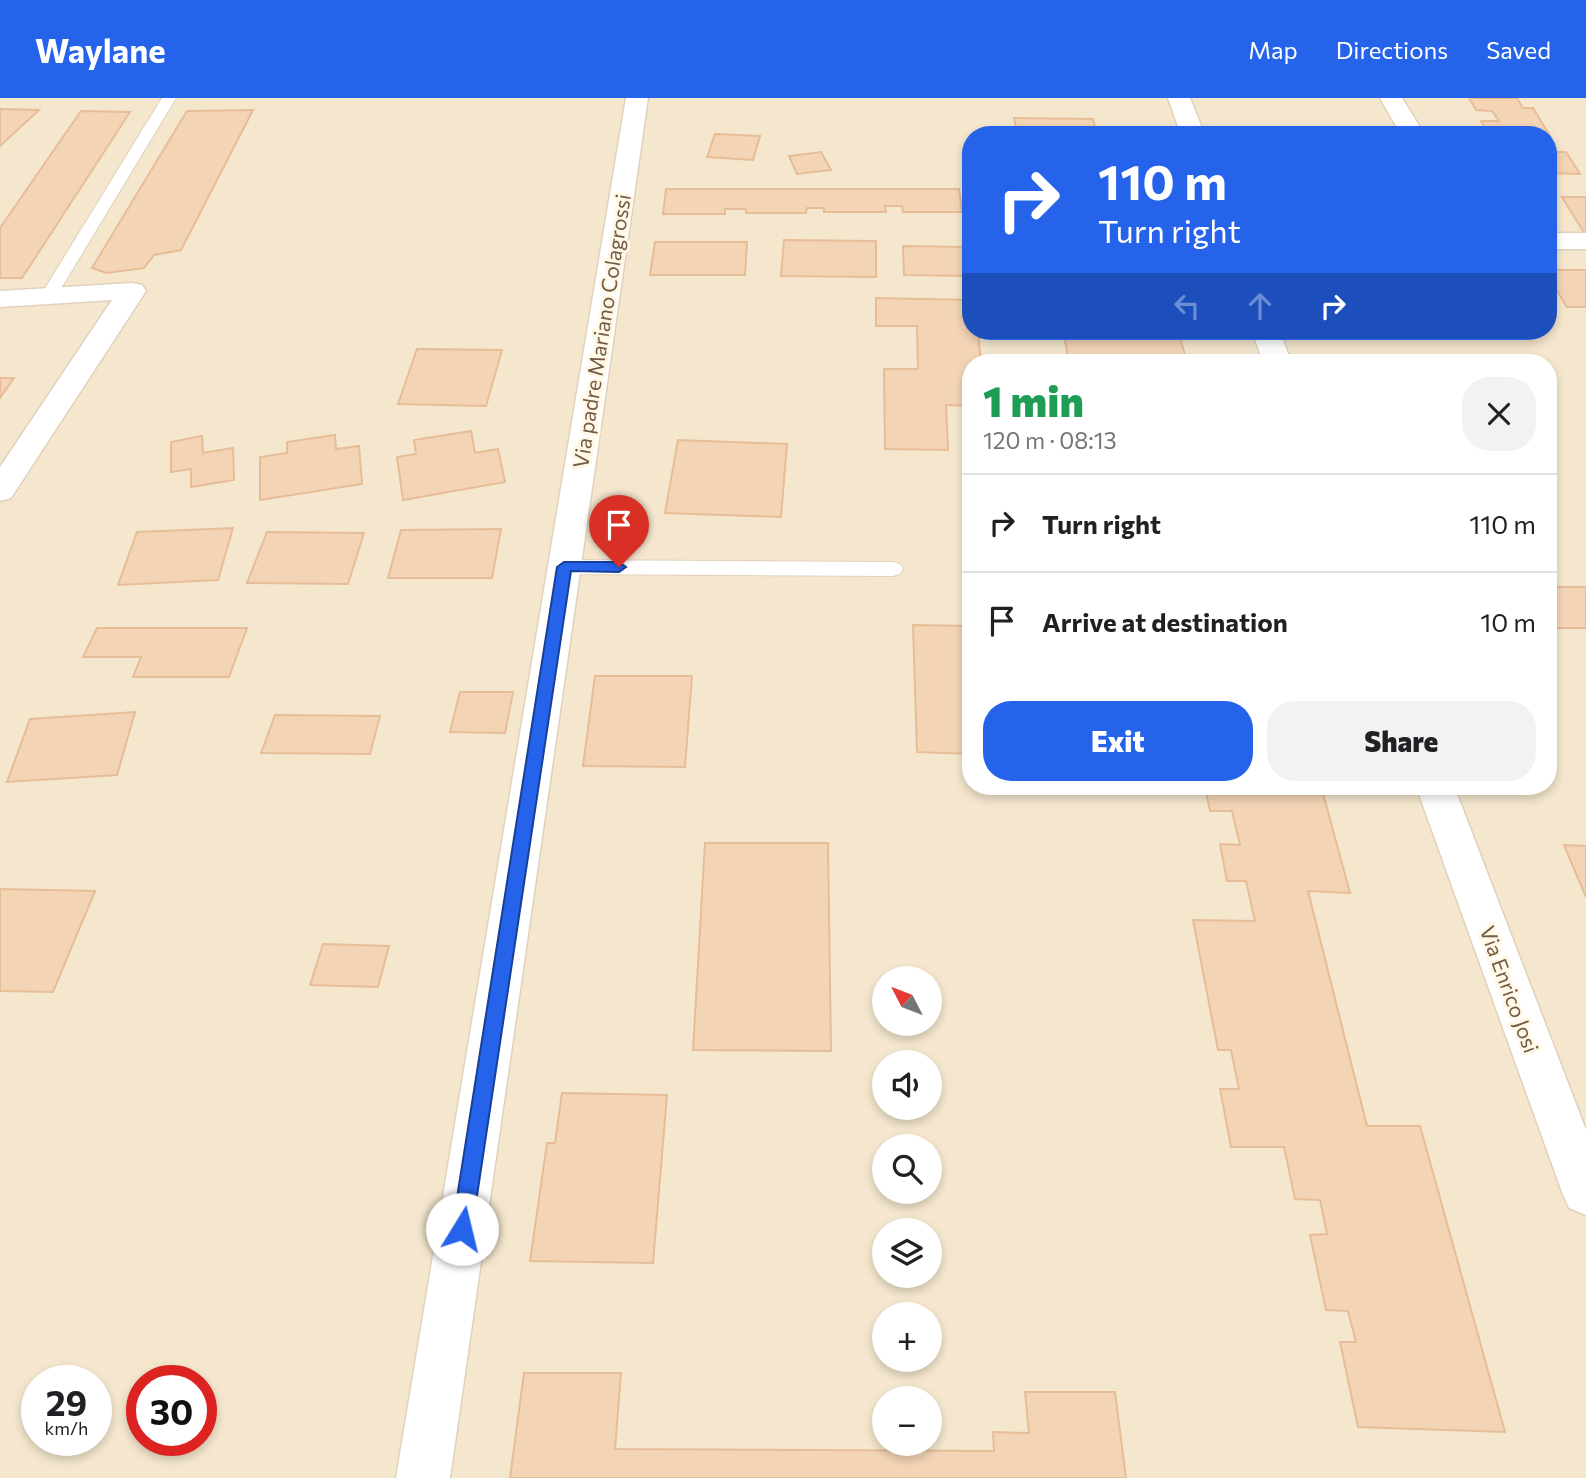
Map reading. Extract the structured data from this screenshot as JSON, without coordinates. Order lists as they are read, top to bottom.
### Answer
{
  "streets": {
    "street": ["Via padre Mariano Colagrossi", "Via Enrico Josi"]
  },
  "north": "top left",
  "page": {
    "header": "Waylane",
    "nav": ["Map", "Directions", "Saved"],
    "turn": ["110 m", "Turn right"],
    "heading": ["1 min", "120 m · 08:13"],
    "list": [
      {
        "name": "Turn right",
        "value": "110 m"
      },
      {
        "name": "Arrive at destination",
        "value": "10 m"
      }
    ],
    "buttons": ["Exit", "Share"],
    "map_buttons": ["+", "−"],
    "speed": "29 km/h",
    "limit": "30"
  }
}
